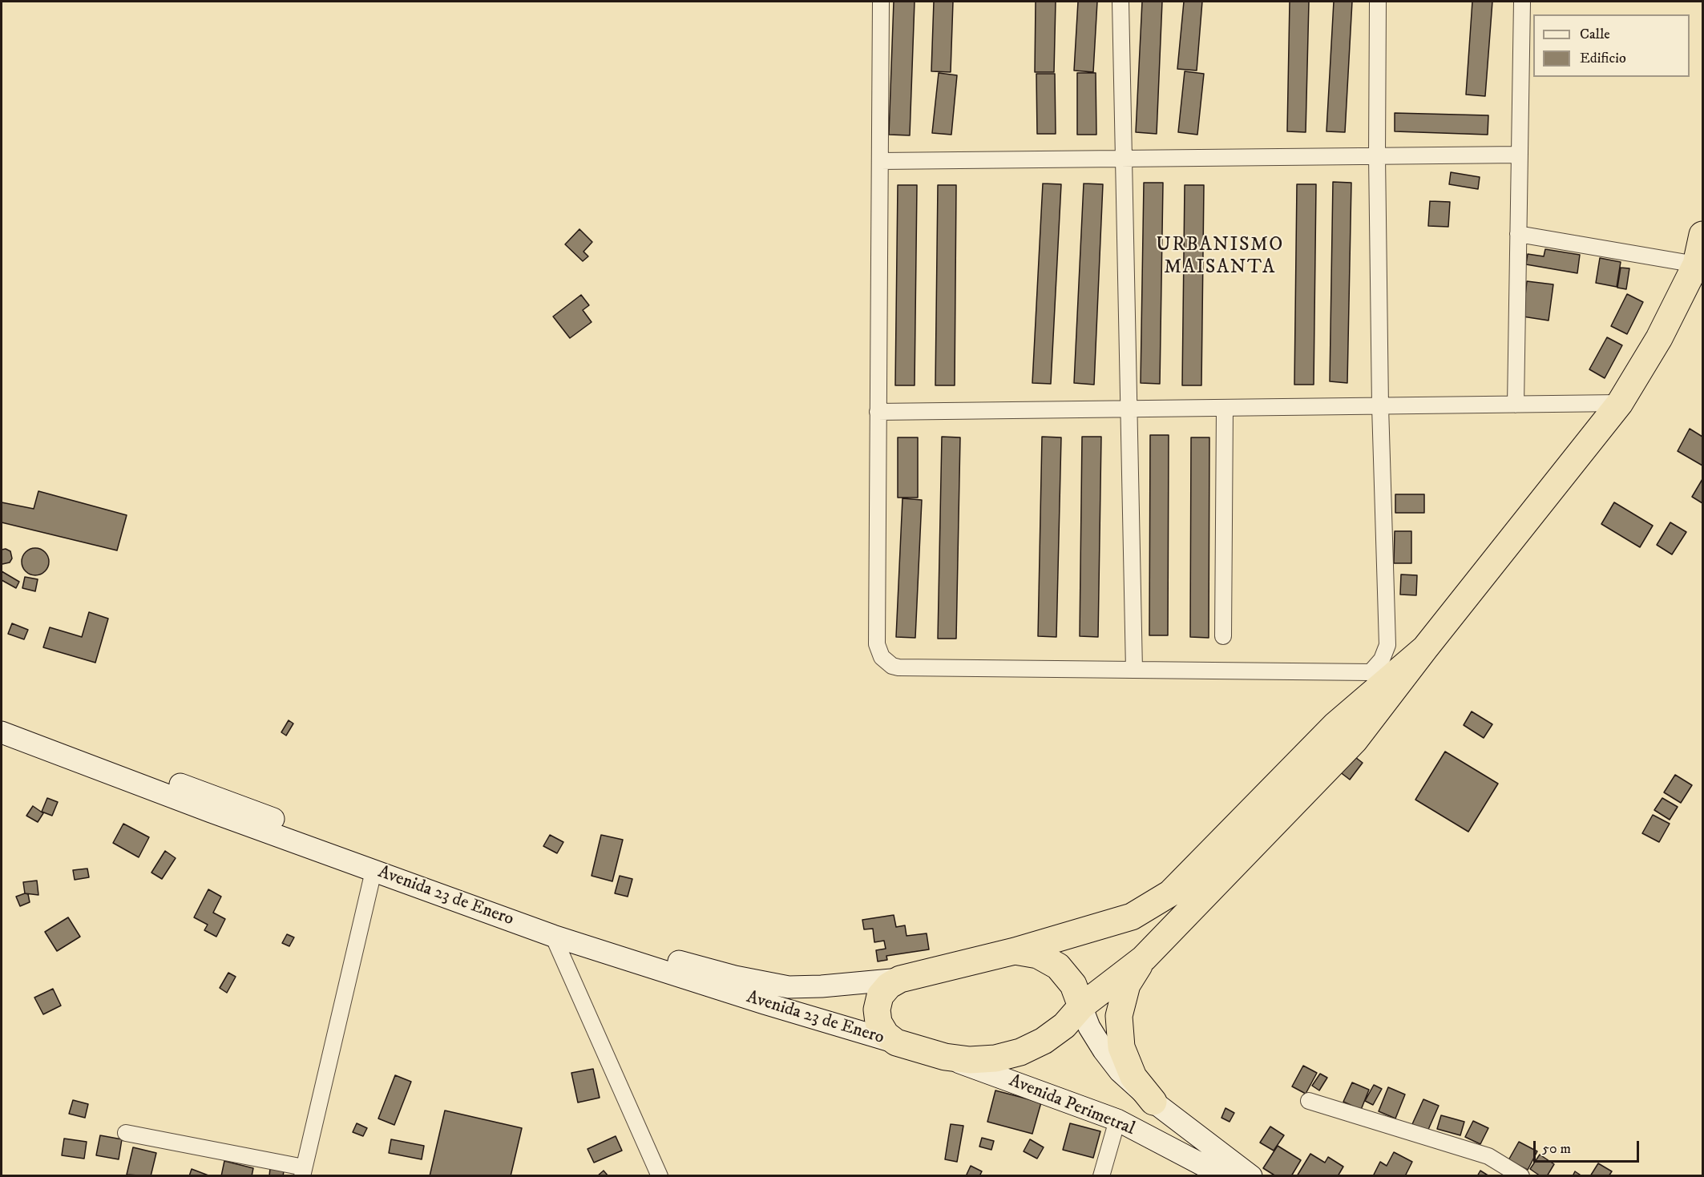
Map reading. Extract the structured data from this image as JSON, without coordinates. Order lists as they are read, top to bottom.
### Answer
{
  "streets": {
    "main road": ["Avenida 23 de Enero", "Avenida Perimetral"]
  },
  "districts": ["URBANISMO MAISANTA"],
  "legend": ["Calle", "Edificio"],
  "scale_bar": "50 m"
}
